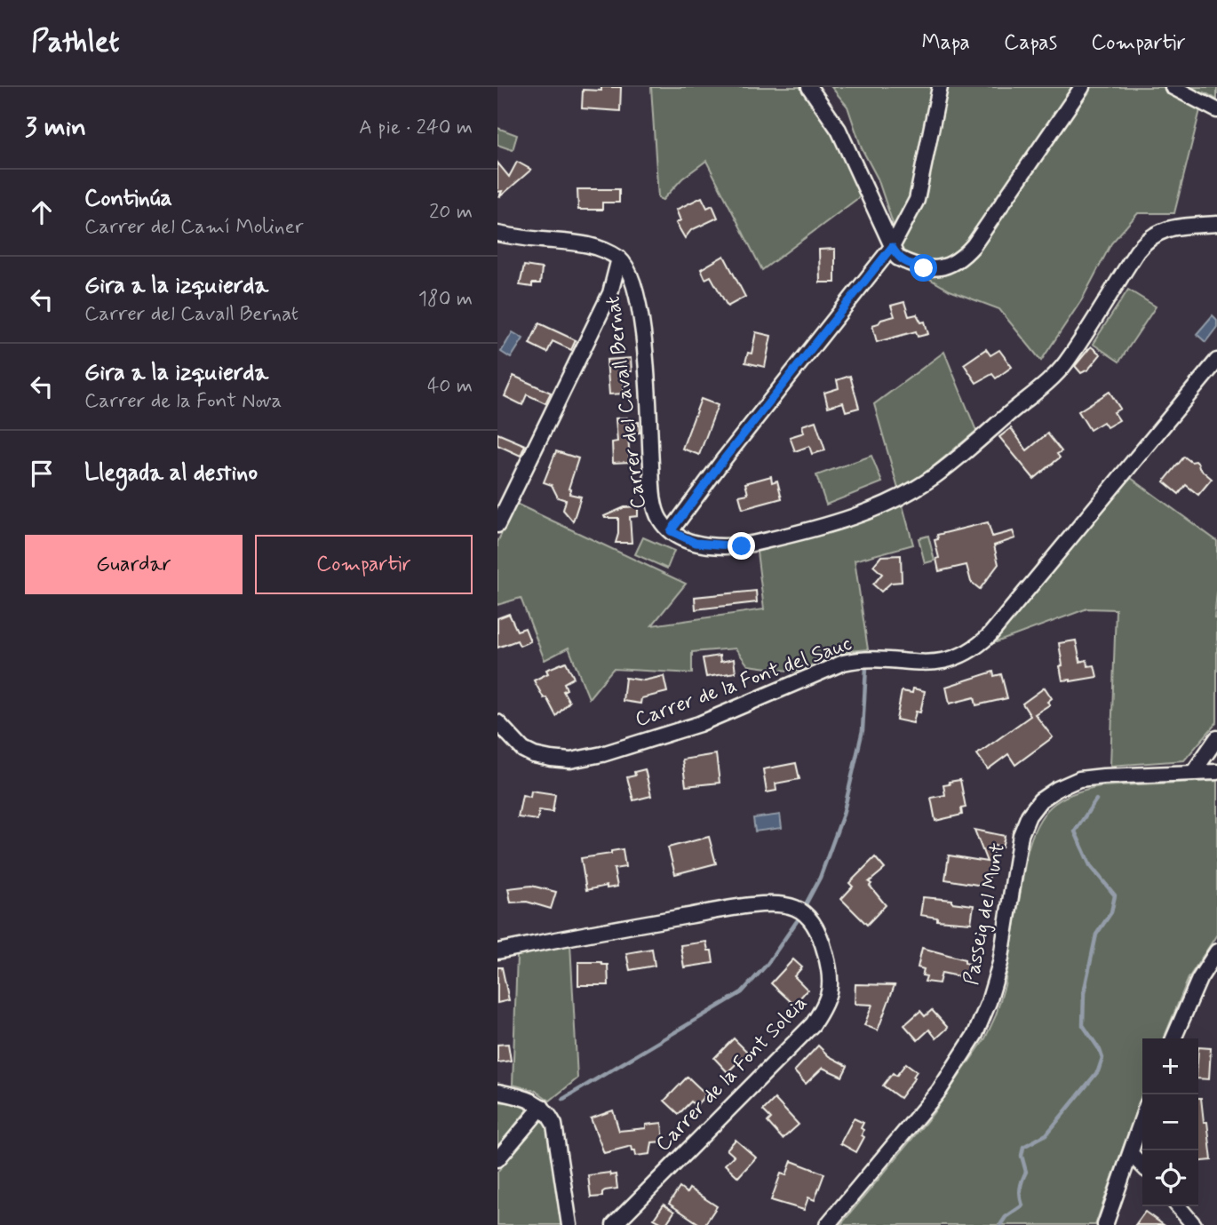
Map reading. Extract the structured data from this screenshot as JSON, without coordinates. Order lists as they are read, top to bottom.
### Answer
{
  "streets": {
    "street": [
      "Carrer del Cavall Bernat",
      "Carrer de la Font del Sauc",
      "Passeig del Munt",
      "Carrer de la Font Soleia"
    ]
  },
  "page": {
    "header": "Pathlet",
    "nav": ["Mapa", "Capas", "Compartir"],
    "heading": ["3 min", "A pie · 240 m"],
    "list": [
      ["Continúa", "Carrer del Camí Moliner", "20 m"],
      ["Gira a la izquierda", "Carrer del Cavall Bernat", "180 m"],
      ["Gira a la izquierda", "Carrer de la Font Nova", "40 m"],
      "Llegada al destino"
    ],
    "buttons": ["Guardar", "Compartir"],
    "map_buttons": ["+", "−"]
  }
}
